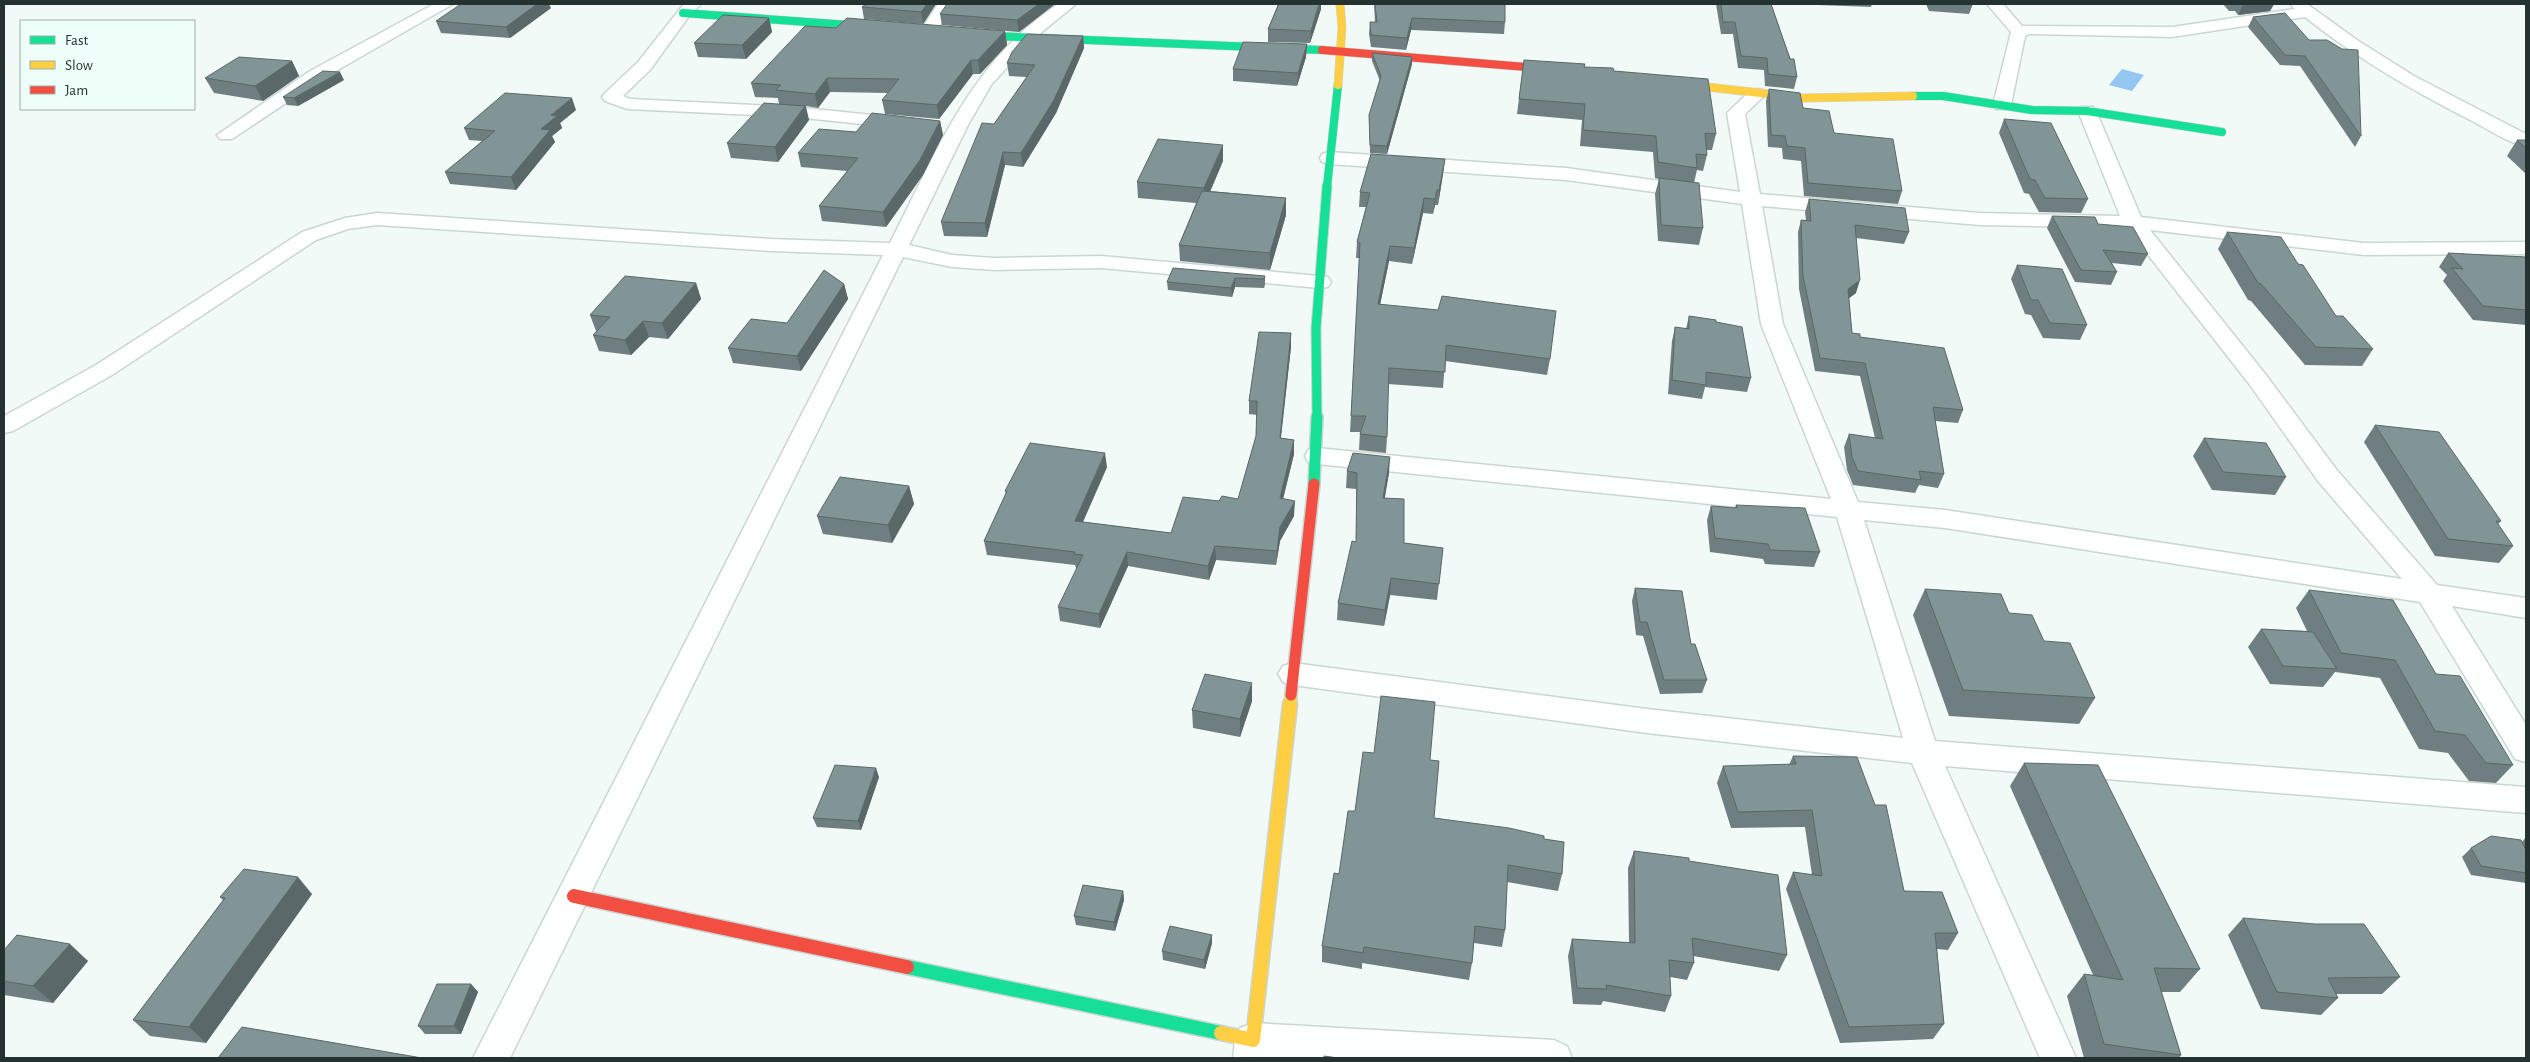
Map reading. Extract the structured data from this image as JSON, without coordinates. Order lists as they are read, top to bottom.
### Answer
{
  "legend": ["Fast", "Slow", "Jam"]
}
